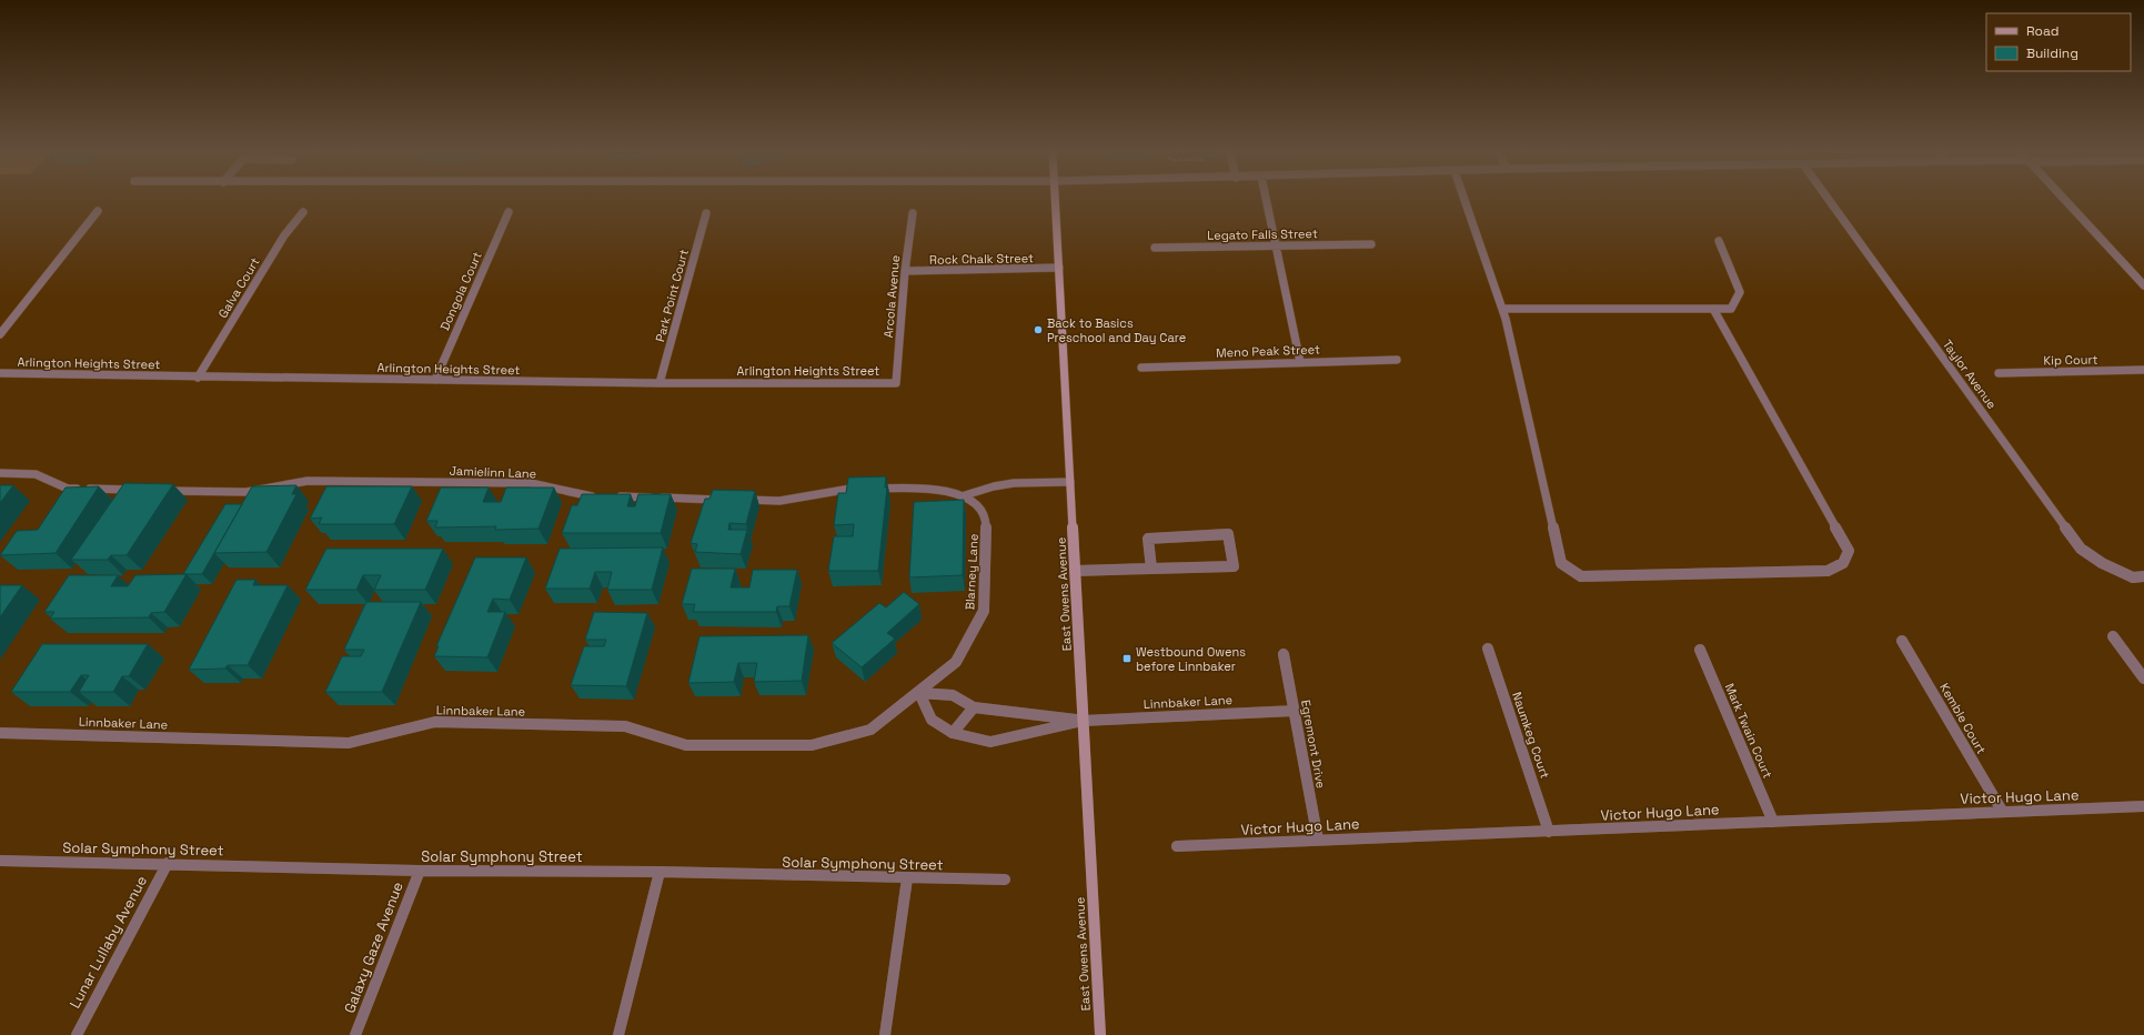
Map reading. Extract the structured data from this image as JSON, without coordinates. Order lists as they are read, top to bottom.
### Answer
{
  "streets": {
    "main road": ["East Owens Avenue"],
    "street": [
      "Legato Falls Street",
      "Rock Chalk Street",
      "Galva Court",
      "Dongola Court",
      "Park Point Court",
      "Arcola Avenue",
      "Meno Peak Street",
      "Kip Court",
      "Arlington Heights Street",
      "Taylor Avenue",
      "Jamielinn Lane",
      "Blarney Lane",
      "Linnbaker Lane",
      "Kemble Court",
      "Mark Twain Court",
      "Naumkeg Court",
      "Egremont Drive",
      "Victor Hugo Lane",
      "Solar Symphony Street",
      "Lunar Lullaby Avenue",
      "Galaxy Gaze Avenue"
    ]
  },
  "crossings": [
    ["Rock Chalk Street", "Arcola Avenue"],
    ["Rock Chalk Street", "East Owens Avenue"],
    ["Galva Court", "Arlington Heights Street"],
    ["Dongola Court", "Arlington Heights Street"],
    ["Park Point Court", "Arlington Heights Street"],
    ["Arcola Avenue", "Arlington Heights Street"],
    ["Jamielinn Lane", "Blarney Lane"],
    ["Blarney Lane", "Linnbaker Lane"],
    ["East Owens Avenue", "Linnbaker Lane"],
    ["Linnbaker Lane", "Egremont Drive"],
    ["Kemble Court", "Victor Hugo Lane"],
    ["Mark Twain Court", "Victor Hugo Lane"],
    ["Naumkeg Court", "Victor Hugo Lane"],
    ["Egremont Drive", "Victor Hugo Lane"],
    ["Solar Symphony Street", "Lunar Lullaby Avenue"],
    ["Solar Symphony Street", "Galaxy Gaze Avenue"]
  ],
  "places": {
    "other": ["Back to Basics Preschool and Day Care"],
    "transit": ["Westbound Owens before Linnbaker"]
  },
  "legend": ["Road", "Building"]
}
